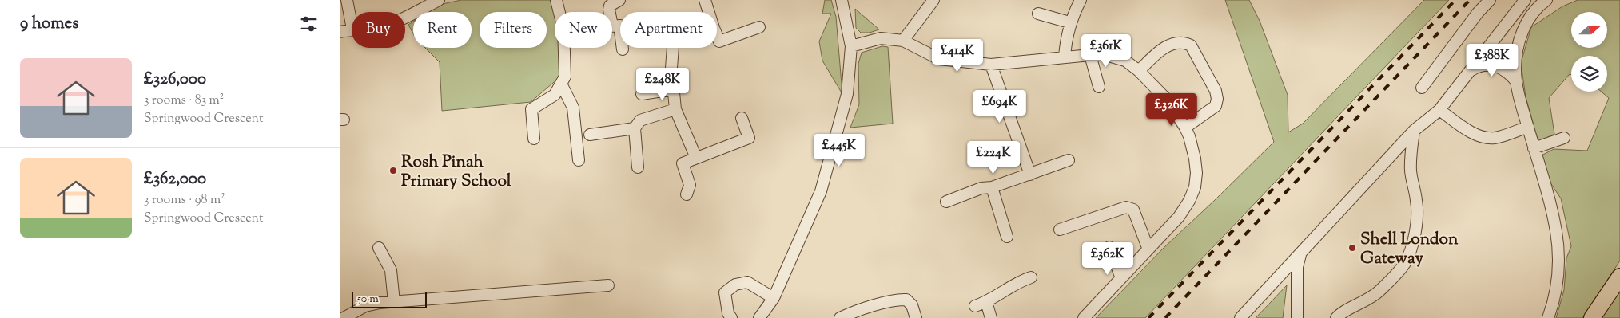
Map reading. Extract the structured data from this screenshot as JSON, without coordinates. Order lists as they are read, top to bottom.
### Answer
{
  "places": ["Rosh Pinah Primary School", "Shell London Gateway"],
  "scale_bar": "50 m",
  "north": "right",
  "page": {
    "heading": "9 homes",
    "chip": [
      "Buy",
      "Rent",
      "Filters",
      "New",
      "Apartment"
    ],
    "price": [
      "£361K",
      "£414K",
      "£388K",
      "£248K",
      "£694K",
      "£326K",
      "£445K",
      "£224K",
      "£362K"
    ],
    "list": [
      {
        "name": "£326,000",
        "note": "3 rooms · 83 m² · Springwood Crescent"
      },
      {
        "name": "£362,000",
        "note": "3 rooms · 98 m² · Springwood Crescent"
      }
    ],
    "scale": "50 m"
  }
}
